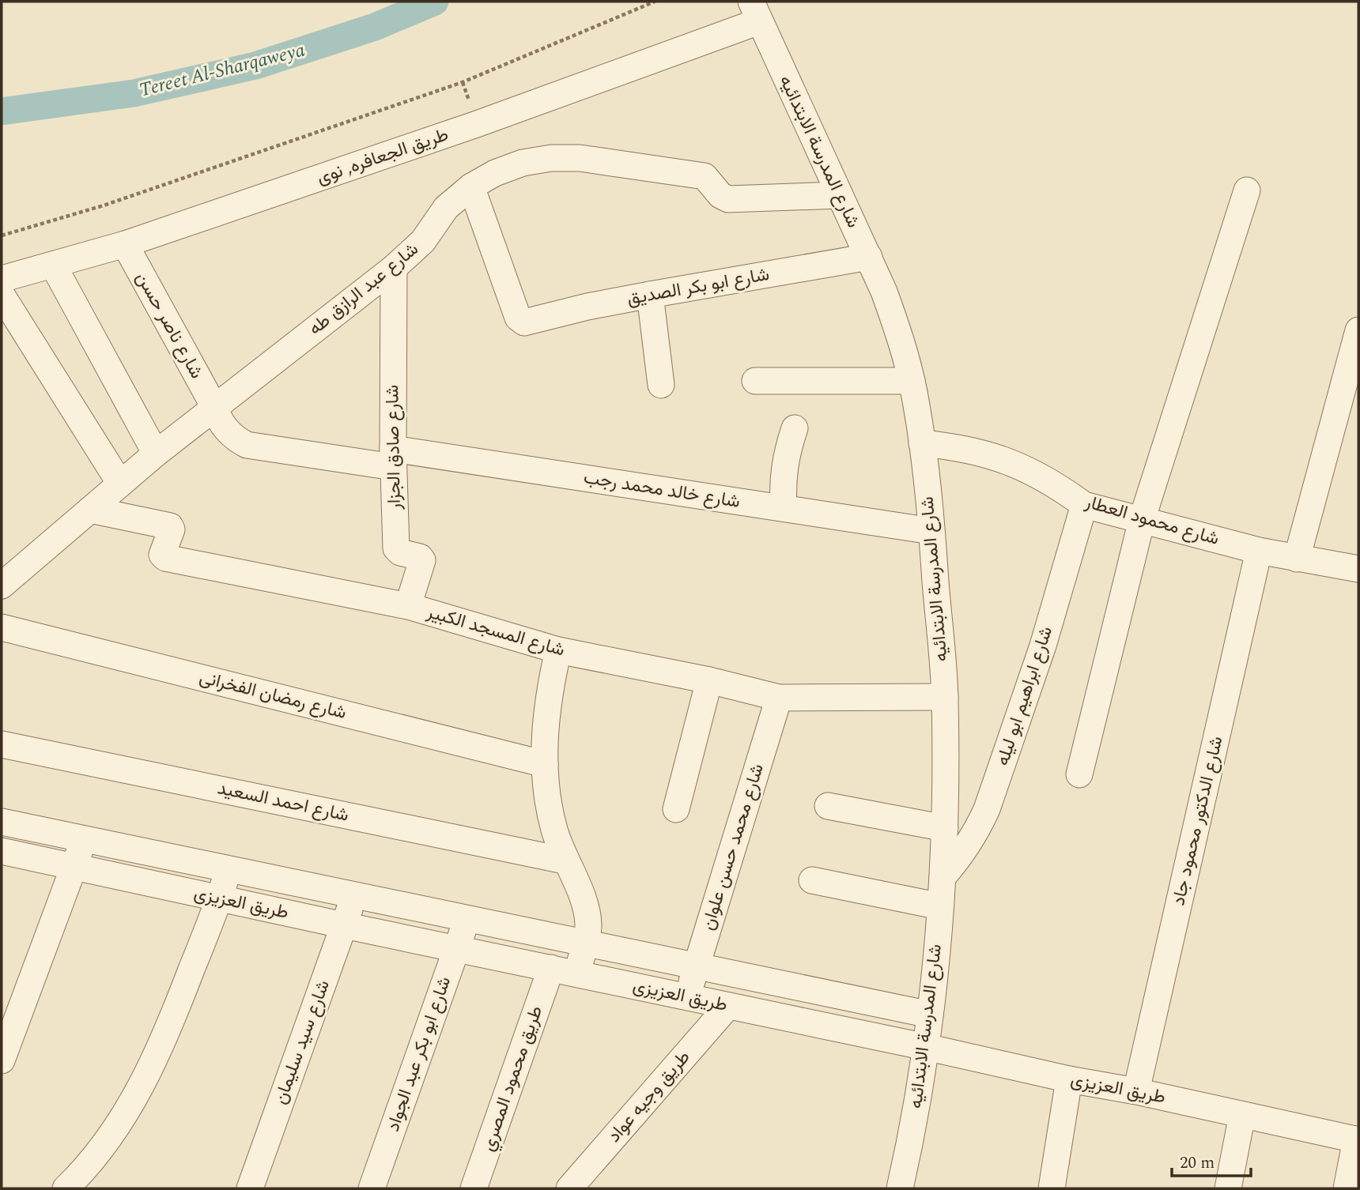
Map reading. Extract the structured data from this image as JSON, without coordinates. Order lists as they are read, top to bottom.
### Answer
{
  "streets": {
    "street": [
      "شارع المدرسة الابتدائيه",
      "طريق الجعافره, نوى",
      "شارع ابو بكر الصديق",
      "شارع عبد الرازق طه",
      "شارع ناصر حسن",
      "شارع صادق الجزار",
      "شارع خالد محمد رجب",
      "شارع محمود العطار",
      "شارع المسجد الكبير",
      "شارع رمضان الفخرانى",
      "شارع ابراهيم ابو ليله",
      "شارع احمد السعيد",
      "شارع الدكتور محمود جاد",
      "شارع محمد حسن علوان",
      "طريق العزيزى",
      "شارع سيد سليمان",
      "شارع ابو بكر عبد الجواد",
      "طريق محمود المصري",
      "طريق وجيه عواد"
    ]
  },
  "crossings": [
    ["شارع المدرسة الابتدائيه", "طريق الجعافره, نوى"],
    ["شارع المدرسة الابتدائيه", "شارع ابو بكر الصديق"],
    ["شارع المدرسة الابتدائيه", "شارع عبد الرازق طه"],
    ["شارع المدرسة الابتدائيه", "شارع خالد محمد رجب"],
    ["شارع المدرسة الابتدائيه", "شارع محمود العطار"],
    ["شارع المدرسة الابتدائيه", "شارع المسجد الكبير"],
    ["شارع المدرسة الابتدائيه", "شارع ابراهيم ابو ليله"],
    ["شارع المدرسة الابتدائيه", "طريق العزيزى"],
    ["طريق الجعافره, نوى", "شارع ناصر حسن"],
    ["شارع ابو بكر الصديق", "شارع عبد الرازق طه"],
    ["شارع عبد الرازق طه", "شارع ناصر حسن"],
    ["شارع عبد الرازق طه", "شارع صادق الجزار"],
    ["شارع عبد الرازق طه", "شارع المسجد الكبير"],
    ["شارع ناصر حسن", "شارع صادق الجزار"],
    ["شارع ناصر حسن", "شارع خالد محمد رجب"],
    ["شارع صادق الجزار", "شارع خالد محمد رجب"],
    ["شارع صادق الجزار", "شارع المسجد الكبير"],
    ["شارع محمود العطار", "شارع ابراهيم ابو ليله"],
    ["شارع محمود العطار", "شارع الدكتور محمود جاد"],
    ["شارع المسجد الكبير", "شارع محمد حسن علوان"],
    ["شارع الدكتور محمود جاد", "طريق العزيزى"],
    ["شارع محمد حسن علوان", "طريق العزيزى"],
    ["طريق العزيزى", "شارع سيد سليمان"],
    ["طريق العزيزى", "شارع ابو بكر عبد الجواد"],
    ["طريق العزيزى", "طريق محمود المصري"],
    ["طريق العزيزى", "طريق وجيه عواد"]
  ],
  "water": ["Tereet Al-Sharqaweya"],
  "scale_bar": "20 m"
}
